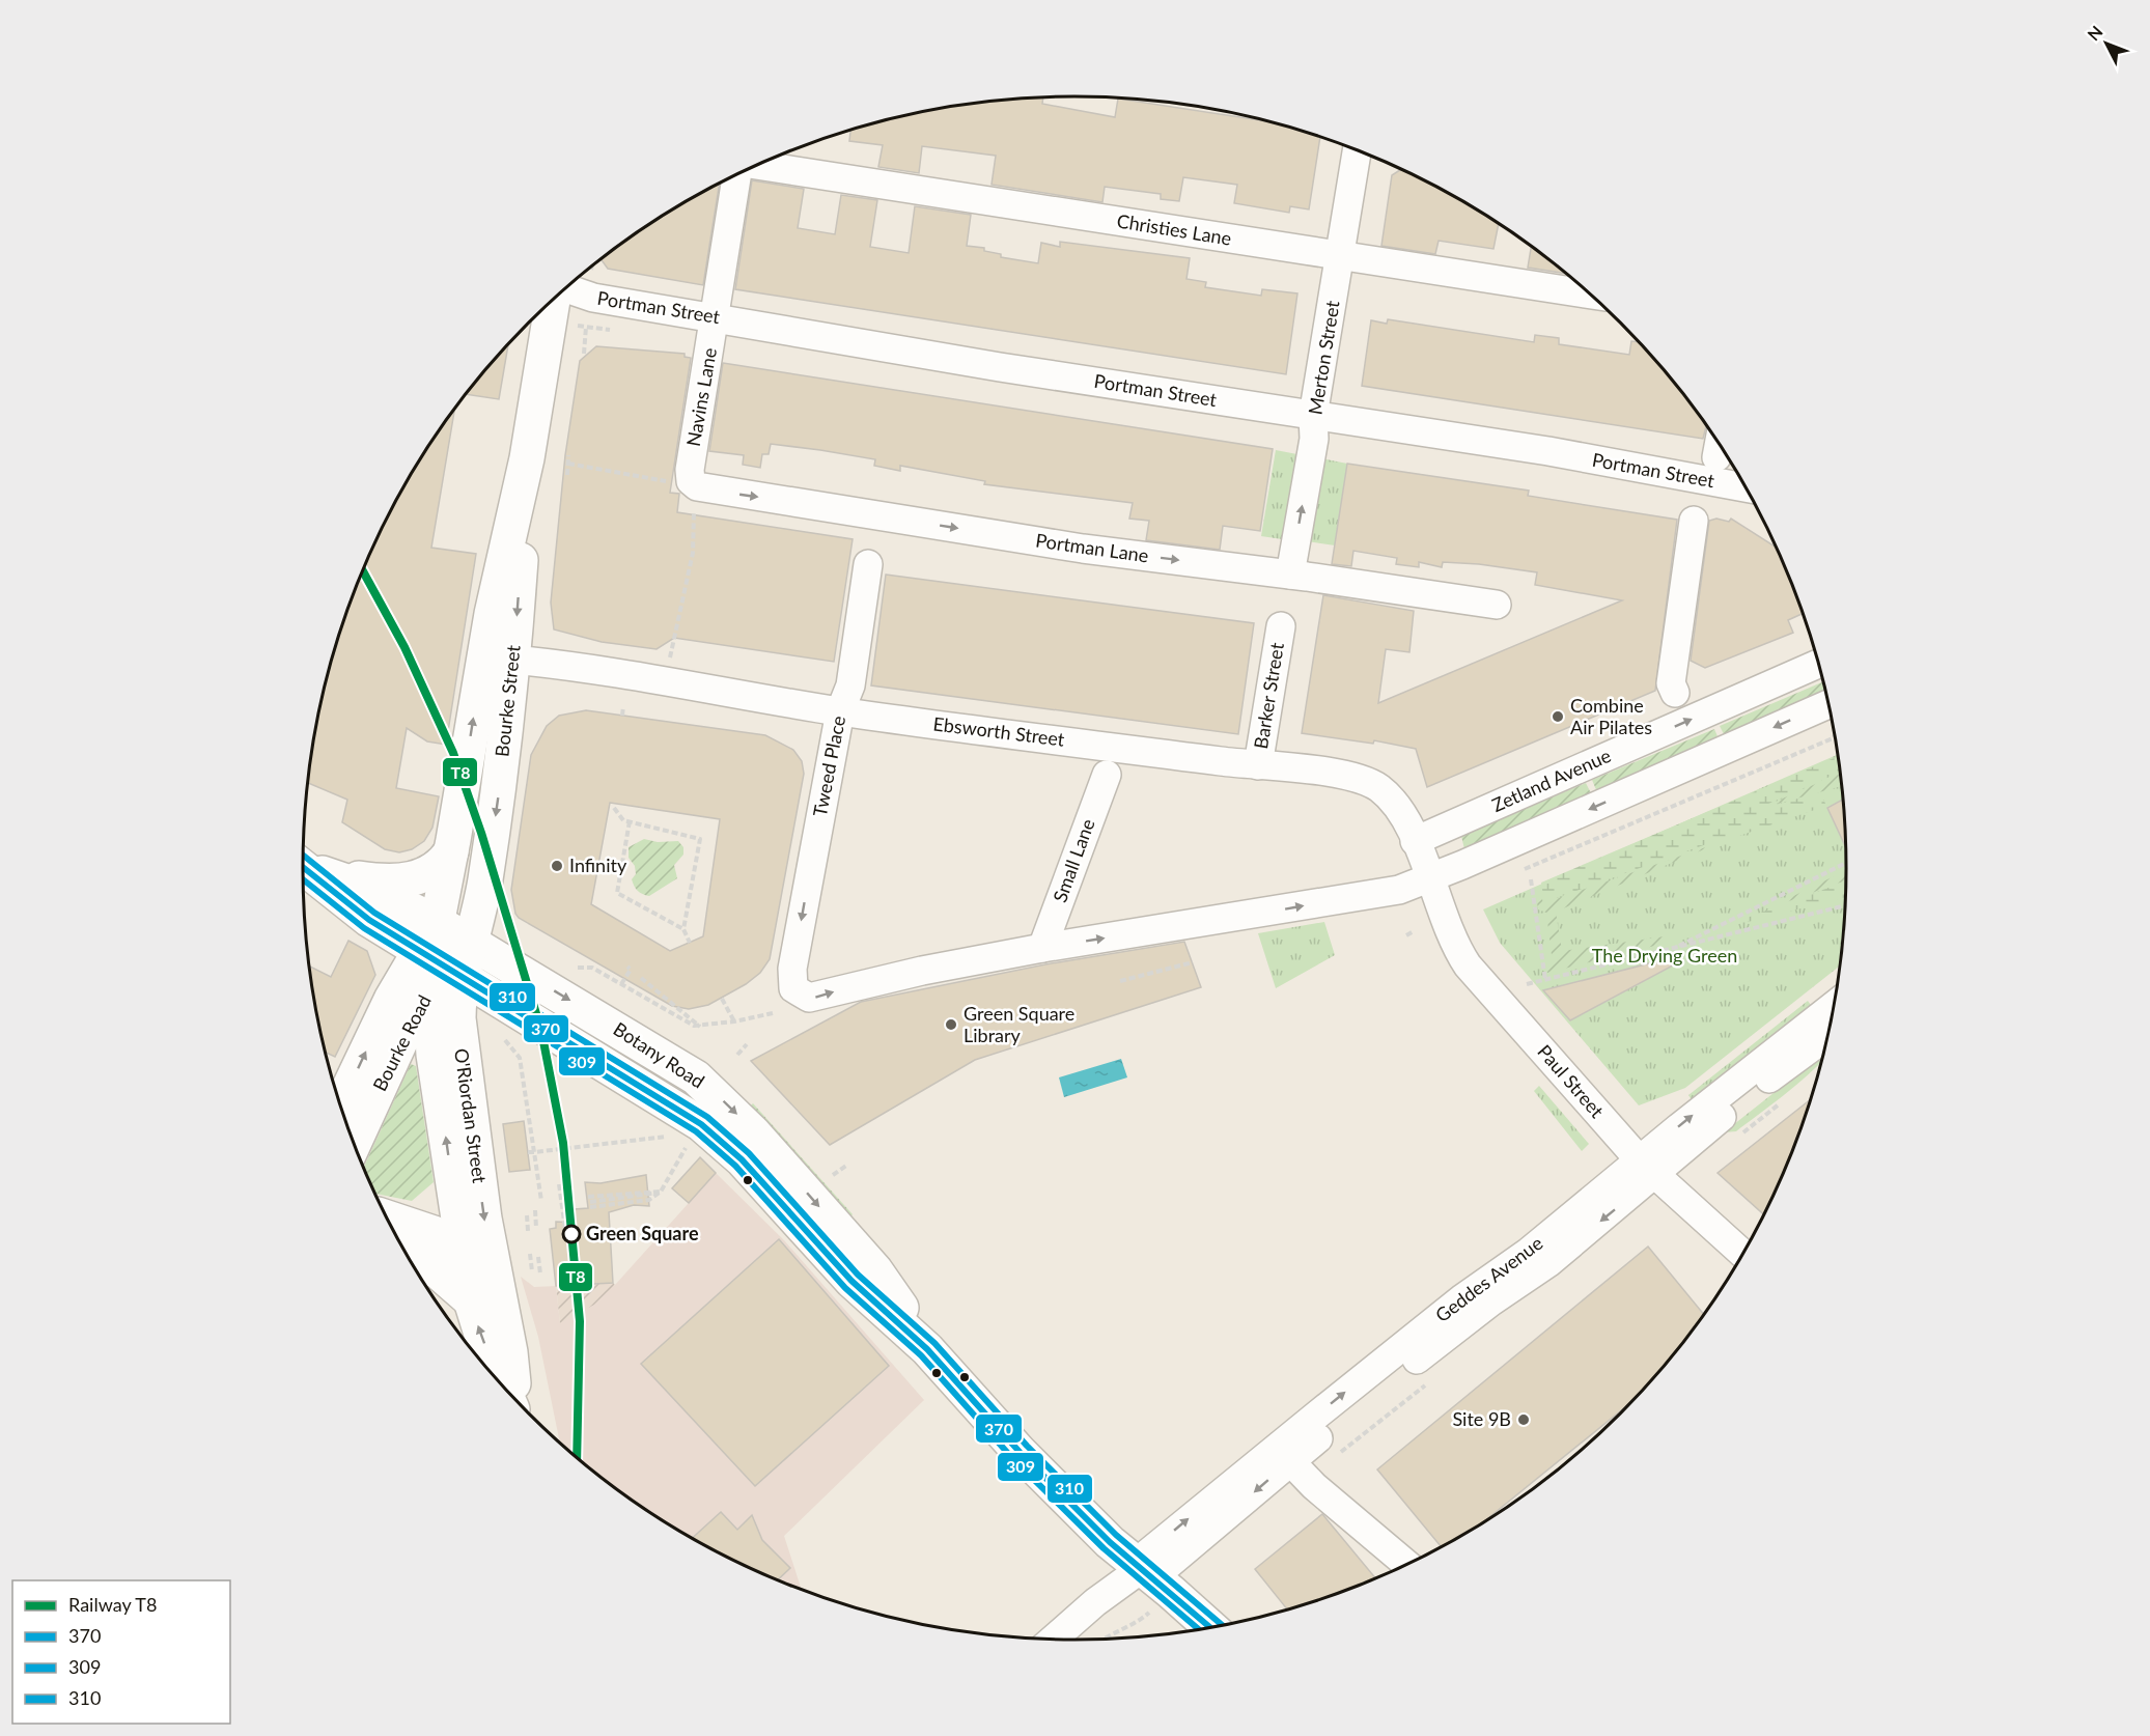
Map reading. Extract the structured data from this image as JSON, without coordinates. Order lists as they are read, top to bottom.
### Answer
{
  "streets": {
    "main road": [
      "Bourke Street",
      "Bourke Road",
      "Botany Road",
      "O'Riordan Street"
    ],
    "street": [
      "Christies Lane",
      "Portman Street",
      "Merton Street",
      "Navins Lane",
      "Portman Lane",
      "Barker Street",
      "Ebsworth Street",
      "Tweed Place",
      "Zetland Avenue",
      "Small Lane",
      "Paul Street",
      "Geddes Avenue"
    ]
  },
  "crossings": [
    ["Christies Lane", "Merton Street"],
    ["Portman Street", "Merton Street"],
    ["Portman Street", "Navins Lane"],
    ["Merton Street", "Portman Lane"],
    ["Navins Lane", "Portman Lane"],
    ["Barker Street", "Ebsworth Street"],
    ["Bourke Street", "Ebsworth Street"],
    ["Bourke Street", "Bourke Road"],
    ["Bourke Street", "Botany Road"],
    ["Bourke Street", "O'Riordan Street"],
    ["Ebsworth Street", "Tweed Place"],
    ["Ebsworth Street", "Zetland Avenue"],
    ["Ebsworth Street", "Paul Street"],
    ["Tweed Place", "Small Lane"],
    ["Bourke Road", "Botany Road"],
    ["Bourke Road", "O'Riordan Street"],
    ["Botany Road", "O'Riordan Street"],
    ["Botany Road", "Geddes Avenue"],
    ["Paul Street", "Geddes Avenue"]
  ],
  "one_way": ["Merton Street", "Portman Lane"],
  "parks": ["The Drying Green"],
  "places": [
    "Combine Air Pilates",
    "Infinity",
    "Green Square Library",
    "Green Square",
    "Site 9B"
  ],
  "lines": [
    "rail line T8",
    "transit line 310",
    "transit line 370",
    "transit line 309"
  ],
  "legend": [
    "Railway T8",
    "370",
    "309",
    "310"
  ],
  "north": "top left"
}
